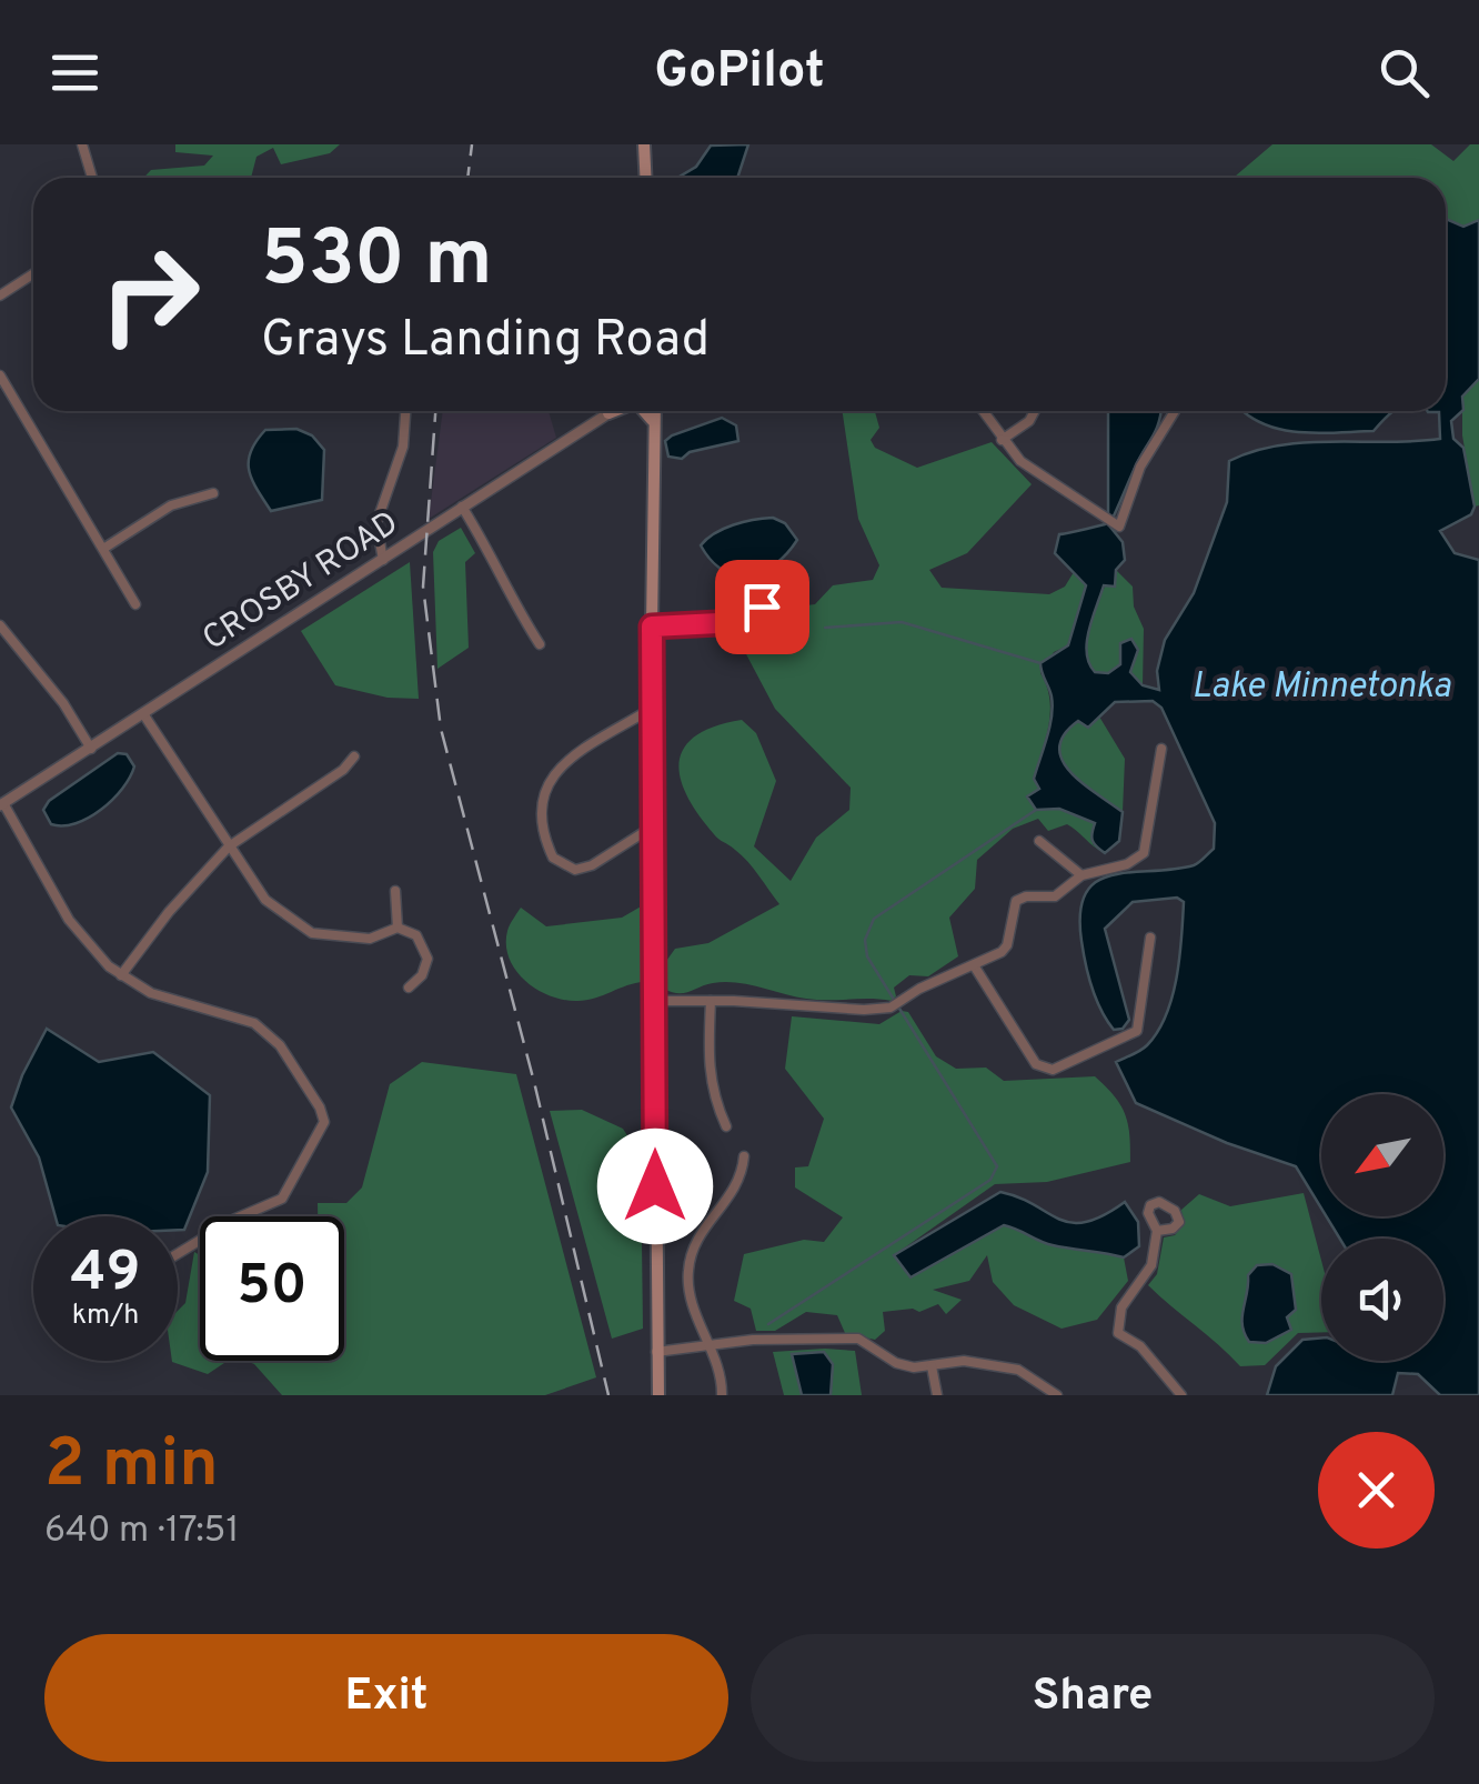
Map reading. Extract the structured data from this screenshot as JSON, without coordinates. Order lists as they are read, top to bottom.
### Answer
{
  "streets": {
    "street": ["CROSBY ROAD"]
  },
  "water": ["Lake Minnetonka"],
  "north": "bottom left",
  "page": {
    "header": "GoPilot",
    "turn": ["530 m", "Grays Landing Road"],
    "speed": "49 km/h",
    "limit": "50",
    "heading": ["2 min", "640 m · 17:51"],
    "buttons": ["Exit", "Share"]
  }
}
